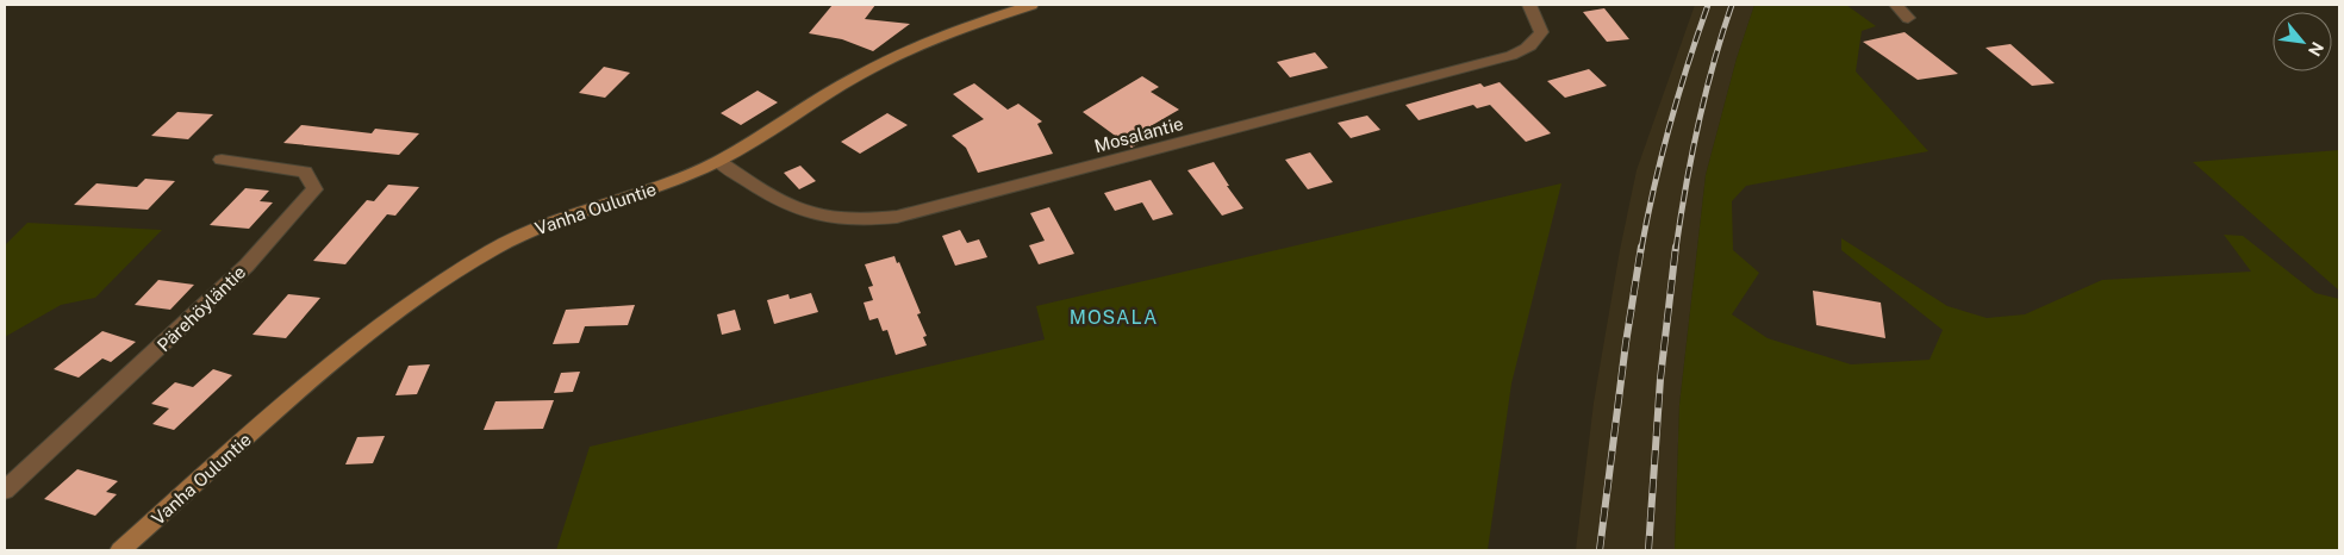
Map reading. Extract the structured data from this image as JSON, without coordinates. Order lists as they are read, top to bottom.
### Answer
{
  "streets": {
    "street": ["Mosalantie", "Vanha Ouluntie", "Pärehöyläntie"]
  },
  "crossings": [
    ["Mosalantie", "Vanha Ouluntie"]
  ],
  "districts": ["MOSALA"],
  "north": "bottom right"
}
